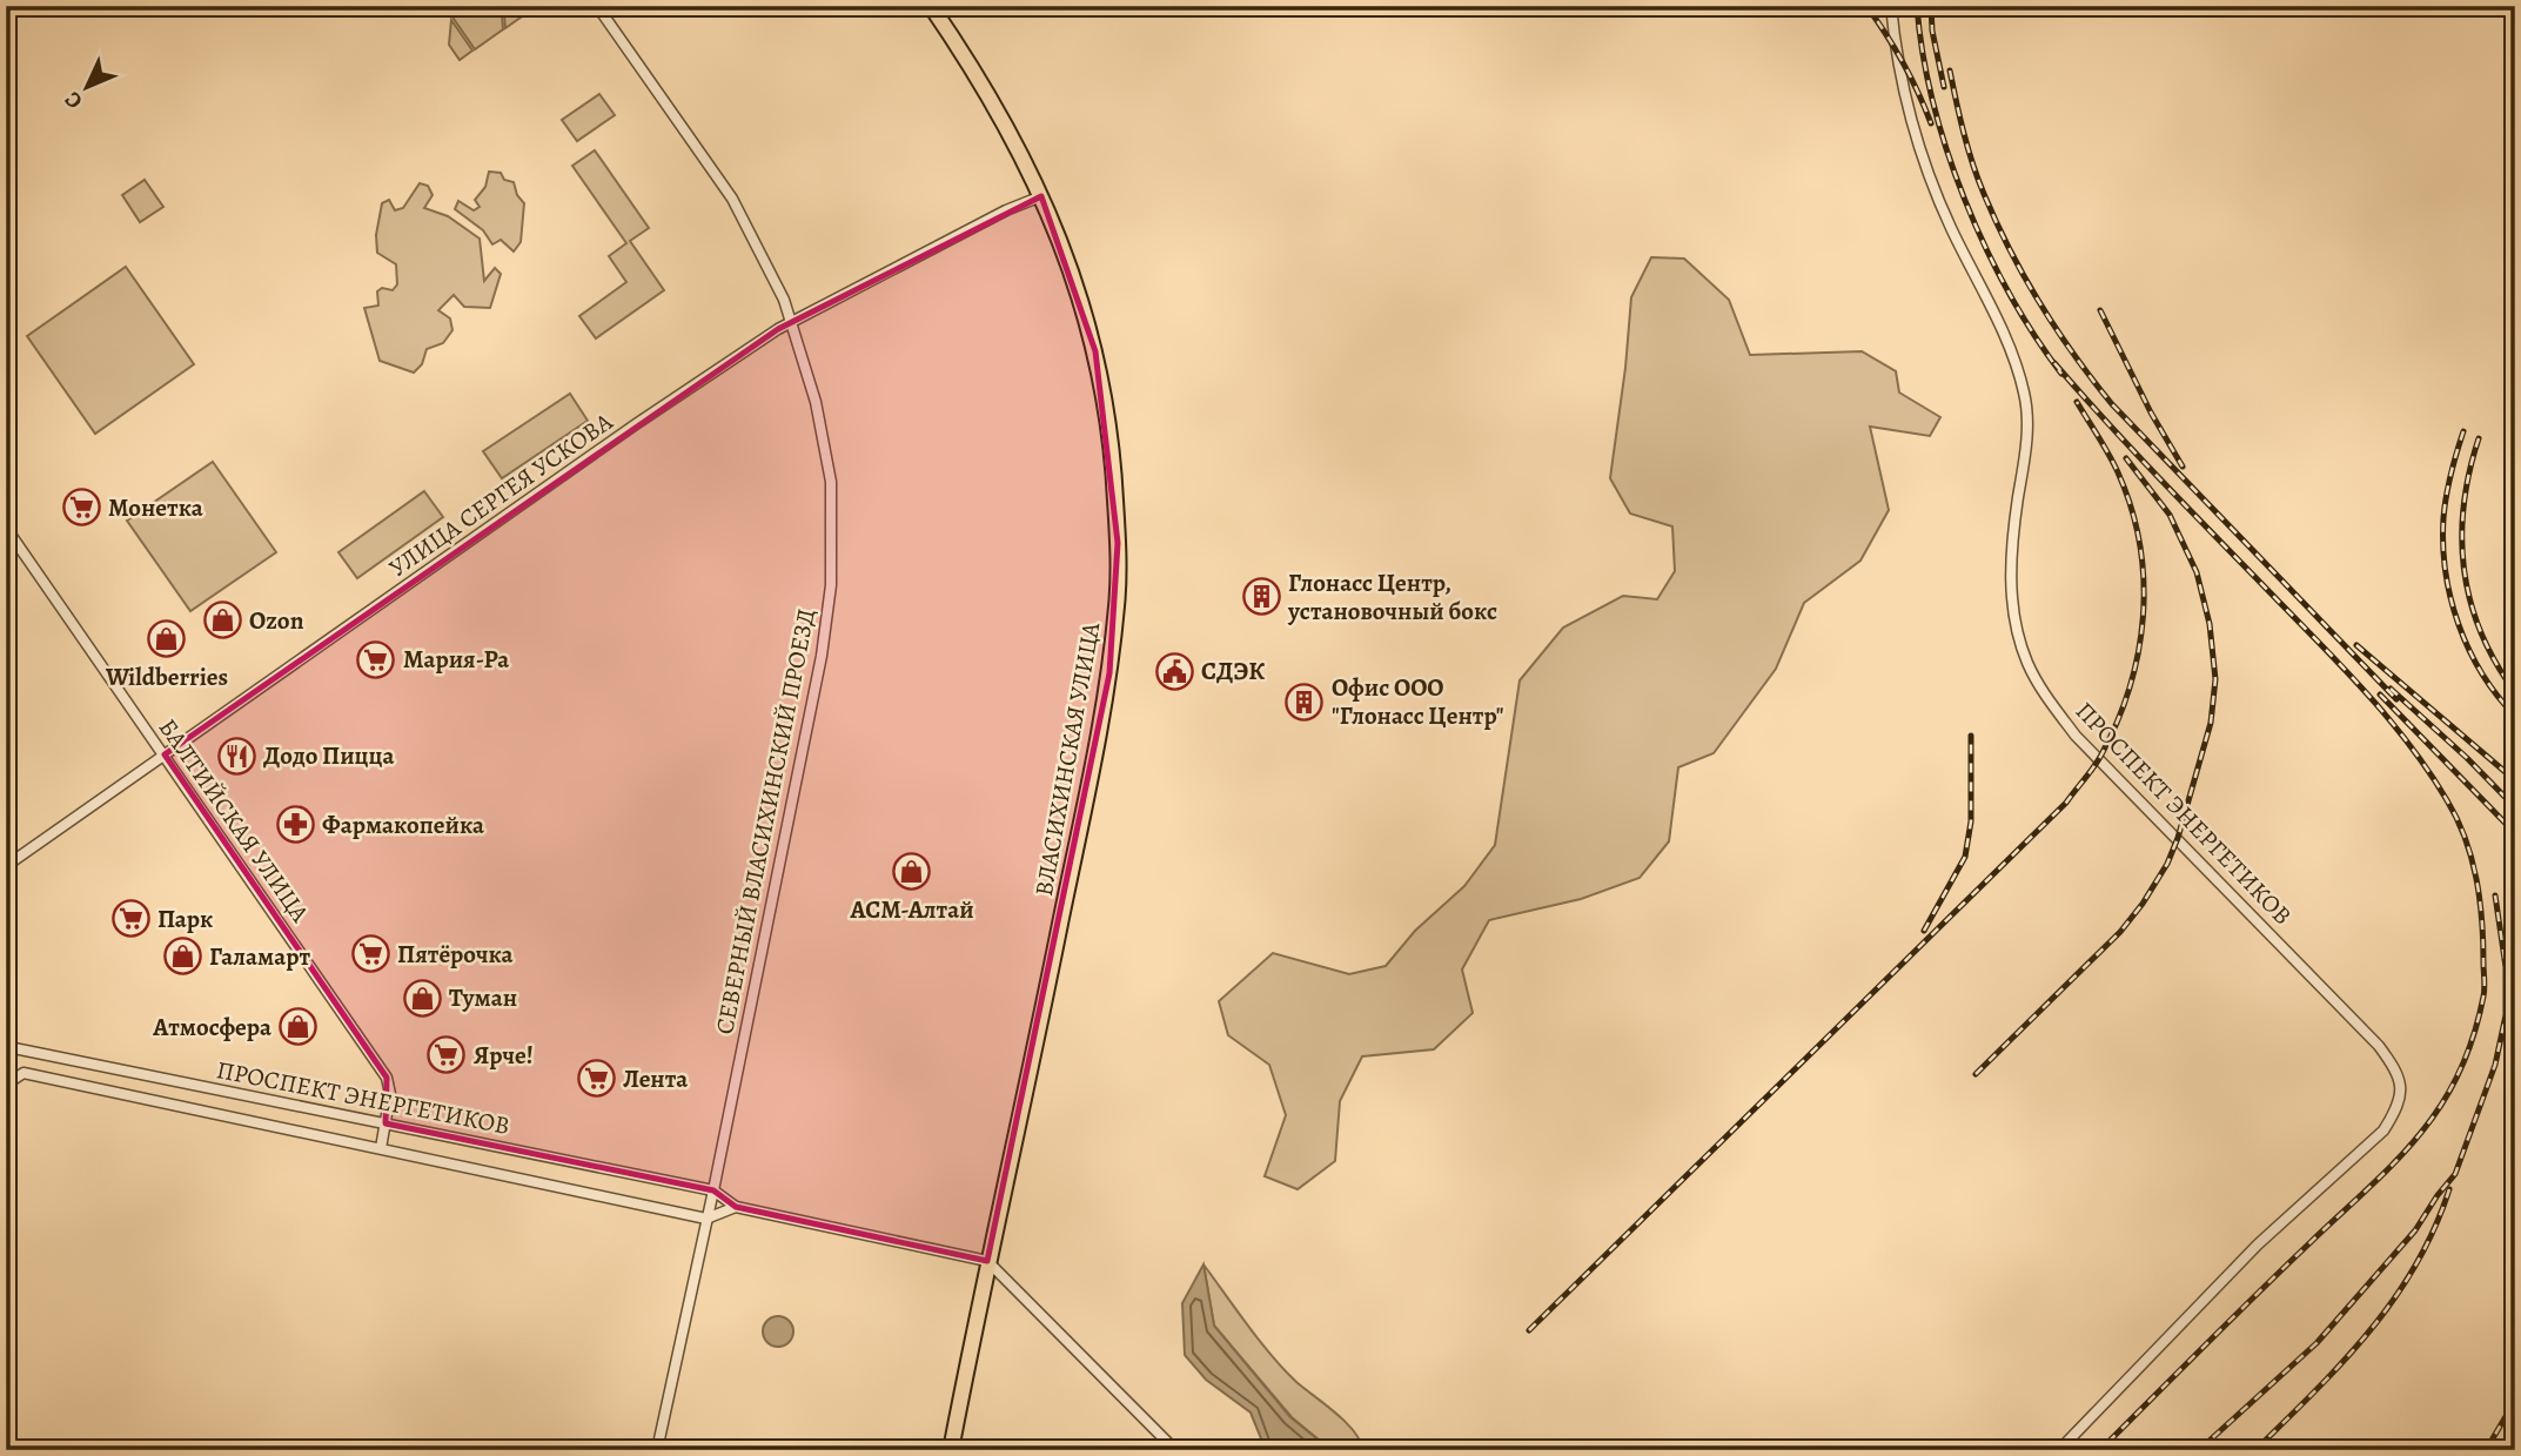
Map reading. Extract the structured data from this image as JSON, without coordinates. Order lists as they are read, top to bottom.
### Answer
{
  "streets": {
    "highway": ["ВЛАСИХИНСКАЯ УЛИЦА"],
    "street": [
      "УЛИЦА СЕРГЕЯ УСКОВА",
      "ПРОСПЕКТ ЭНЕРГЕТИКОВ",
      "БАЛТИЙСКАЯ УЛИЦА",
      "СЕВЕРНЫЙ ВЛАСИХИНСКИЙ ПРОЕЗД"
    ]
  },
  "crossings": [
    ["УЛИЦА СЕРГЕЯ УСКОВА", "ВЛАСИХИНСКАЯ УЛИЦА"],
    ["УЛИЦА СЕРГЕЯ УСКОВА", "БАЛТИЙСКАЯ УЛИЦА"],
    ["УЛИЦА СЕРГЕЯ УСКОВА", "СЕВЕРНЫЙ ВЛАСИХИНСКИЙ ПРОЕЗД"],
    ["ПРОСПЕКТ ЭНЕРГЕТИКОВ", "БАЛТИЙСКАЯ УЛИЦА"],
    ["ПРОСПЕКТ ЭНЕРГЕТИКОВ", "СЕВЕРНЫЙ ВЛАСИХИНСКИЙ ПРОЕЗД"]
  ],
  "places": {
    "supermarket": [
      "Монетка",
      "Мария-Ра",
      "Парк",
      "Пятёрочка",
      "Ярче!",
      "Лента"
    ],
    "building": ["Глонасс Центр, установочный бокс", "Офис ООО \"Глонасс Центр\""],
    "shop": [
      "Ozon",
      "Wildberries",
      "АСМ-Алтай",
      "Галамарт",
      "Туман",
      "Атмосфера"
    ],
    "public building": ["СДЭК"],
    "restaurant": ["Додо Пицца"],
    "pharmacy": ["Фармакопейка"]
  },
  "north": "bottom left"
}
